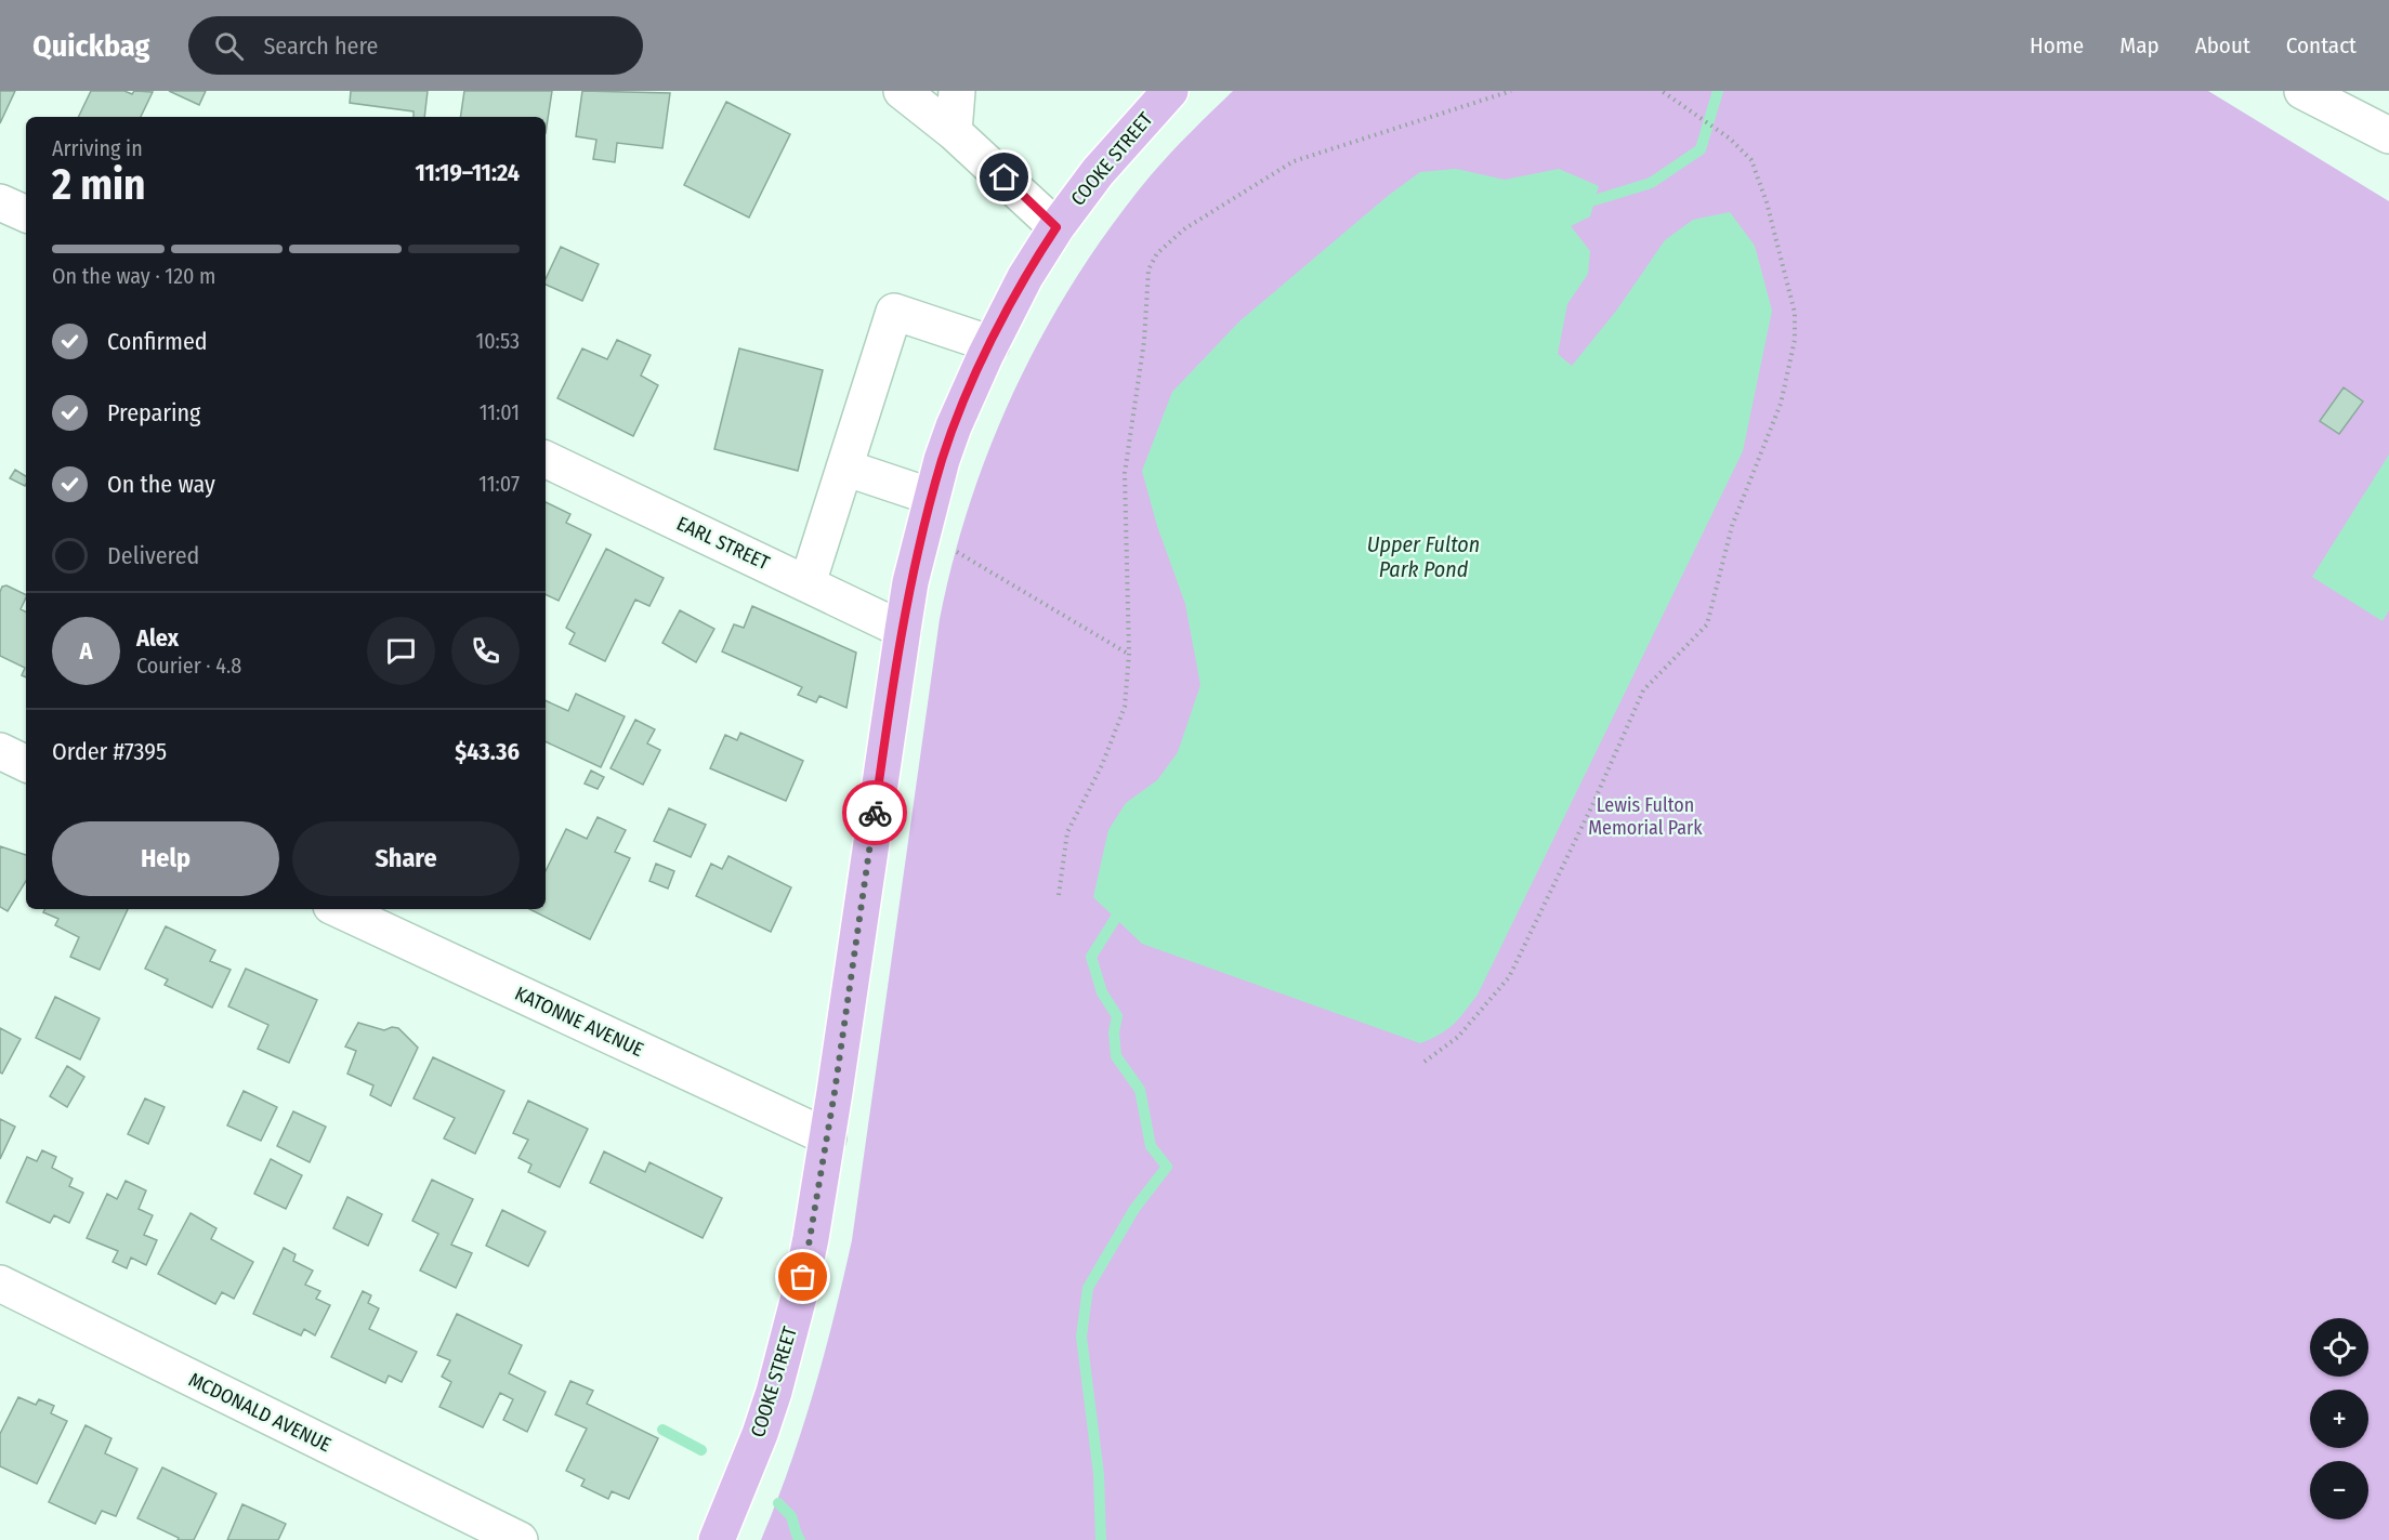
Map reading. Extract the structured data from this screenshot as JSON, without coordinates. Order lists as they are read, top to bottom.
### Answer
{
  "streets": {
    "main road": ["COOKE STREET"],
    "street": ["EARL STREET", "KATONNE AVENUE", "MCDONALD AVENUE"]
  },
  "crossings": [
    ["COOKE STREET", "EARL STREET"],
    ["COOKE STREET", "KATONNE AVENUE"]
  ],
  "water": ["Upper Fulton Park Pond"],
  "parks": ["Lewis Fulton Memorial Park"],
  "page": {
    "header": "Quickbag",
    "search": "Search here",
    "nav": [
      "Home",
      "Map",
      "About",
      "Contact"
    ],
    "heading": ["2 min", "Arriving in", "11:19–11:24"],
    "panel": [
      "Alex",
      "Courier · 4.8",
      "Order #7395",
      "$43.36"
    ],
    "bar": "On the way · 120 m",
    "list": [
      ["Confirmed", "10:53"],
      ["Preparing", "11:01"],
      ["On the way", "11:07"],
      "Delivered"
    ],
    "round": "A",
    "buttons": ["Help", "Share"],
    "map_buttons": ["+", "−"]
  }
}
